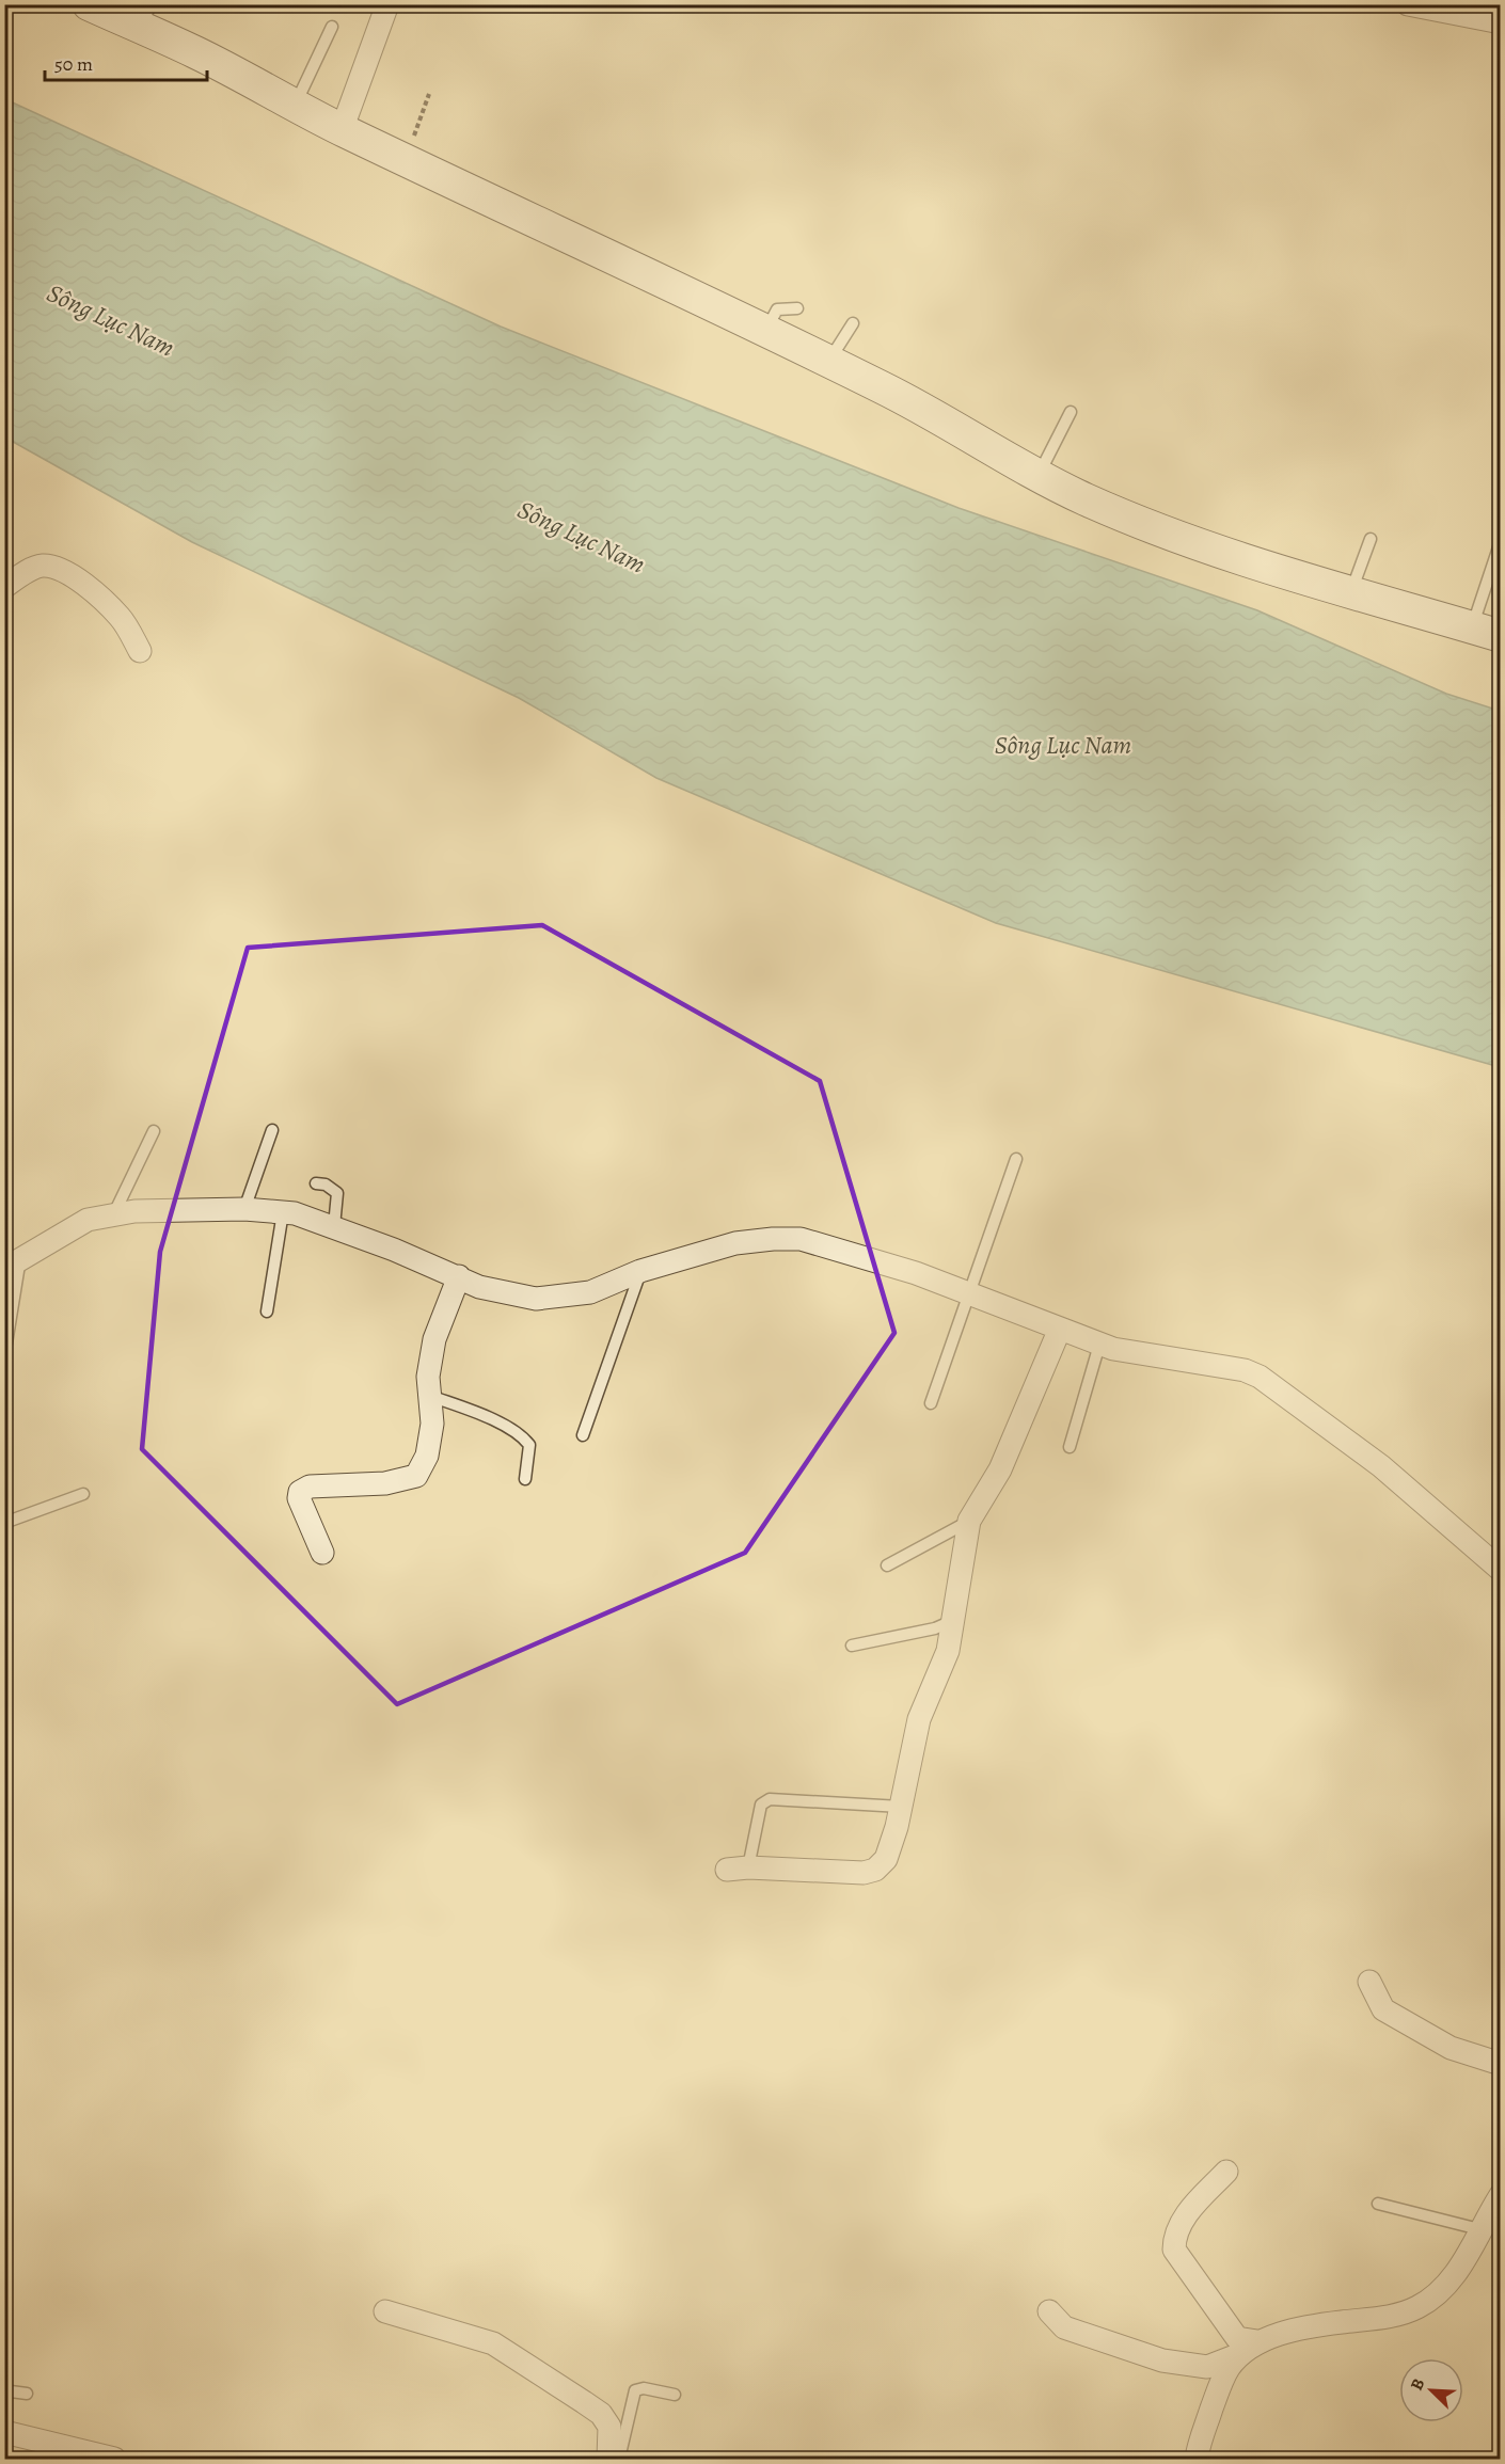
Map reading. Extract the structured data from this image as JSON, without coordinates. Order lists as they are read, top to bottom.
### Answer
{
  "water": ["Sông Lục Nam"],
  "scale_bar": "50 m",
  "north": "top left"
}
